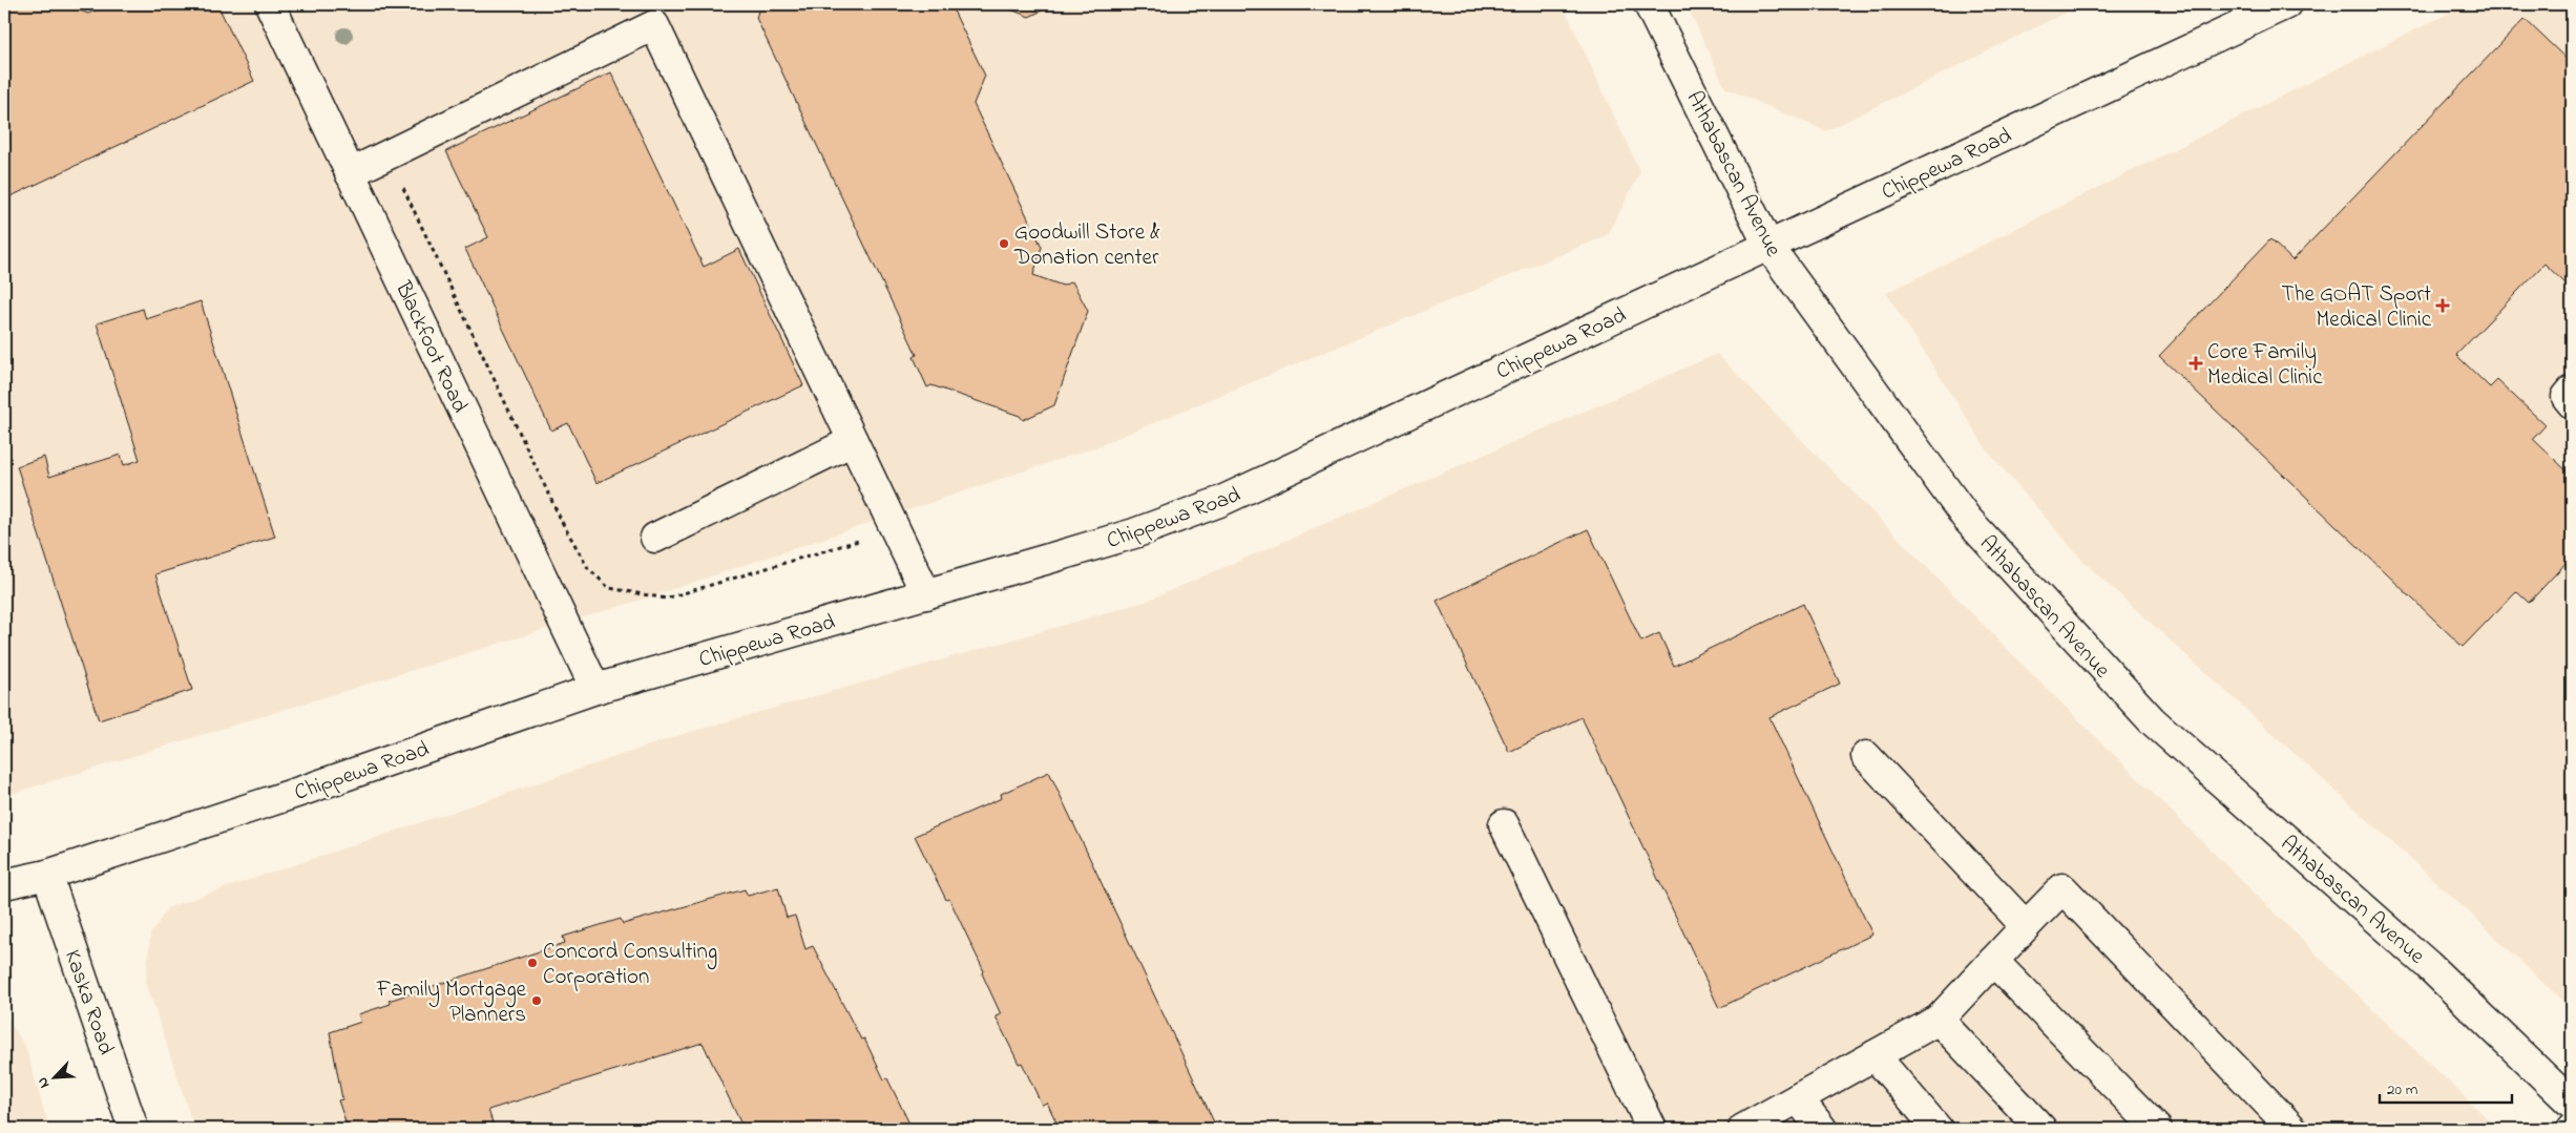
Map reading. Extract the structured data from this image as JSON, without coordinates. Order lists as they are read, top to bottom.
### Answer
{
  "streets": {
    "street": [
      "Chippewa Road",
      "Athabascan Avenue",
      "Blackfoot Road",
      "Kaska Road"
    ]
  },
  "crossings": [
    ["Chippewa Road", "Athabascan Avenue"],
    ["Chippewa Road", "Blackfoot Road"],
    ["Chippewa Road", "Kaska Road"]
  ],
  "places": {
    "other": ["Goodwill Store & Donation center", "Concord Consulting Corporation", "Family Mortgage Planners"],
    "health": ["The GOAT Sport Medical Clinic", "Core Family Medical Clinic"]
  },
  "scale_bar": "20 m",
  "north": "bottom left"
}
